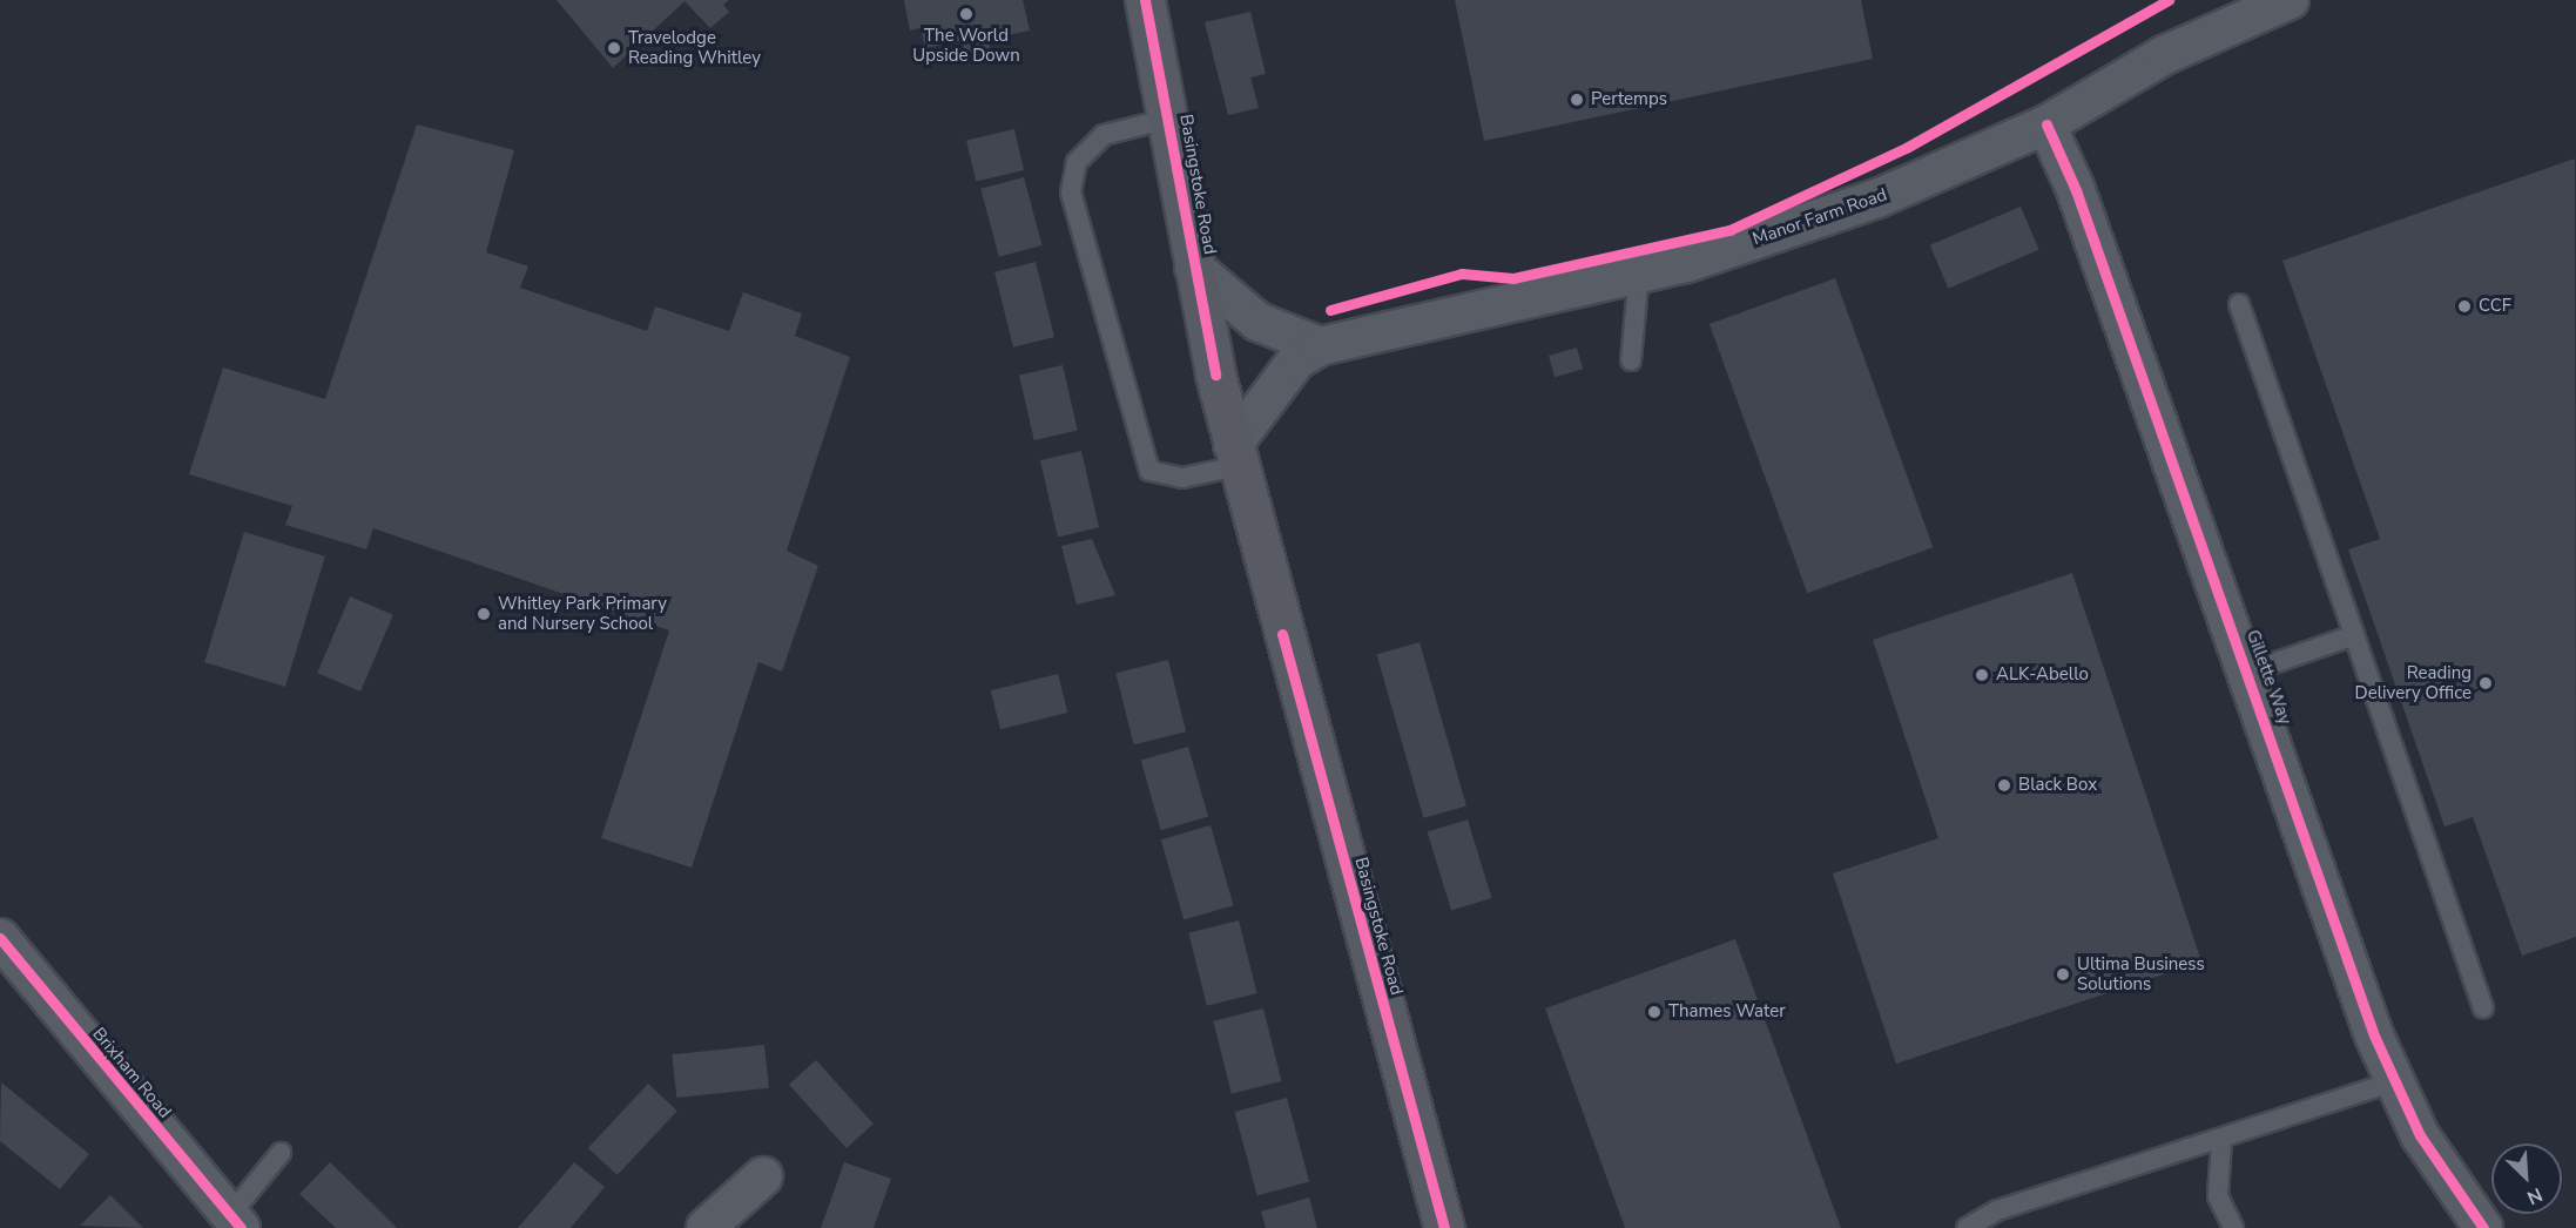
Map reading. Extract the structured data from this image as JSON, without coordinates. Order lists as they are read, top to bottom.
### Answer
{
  "streets": {
    "main road": ["Basingstoke Road"],
    "street": ["Manor Farm Road", "Gillette Way", "Brixham Road"]
  },
  "crossings": [
    ["Basingstoke Road", "Manor Farm Road"],
    ["Manor Farm Road", "Gillette Way"]
  ],
  "places": [
    "The World Upside Down",
    "Travelodge Reading Whitley",
    "Pertemps",
    "CCF",
    "Whitley Park Primary and Nursery School",
    "ALK-Abello",
    "Reading Delivery Office",
    "Black Box",
    "Ultima Business Solutions",
    "Thames Water"
  ],
  "north": "bottom right"
}
